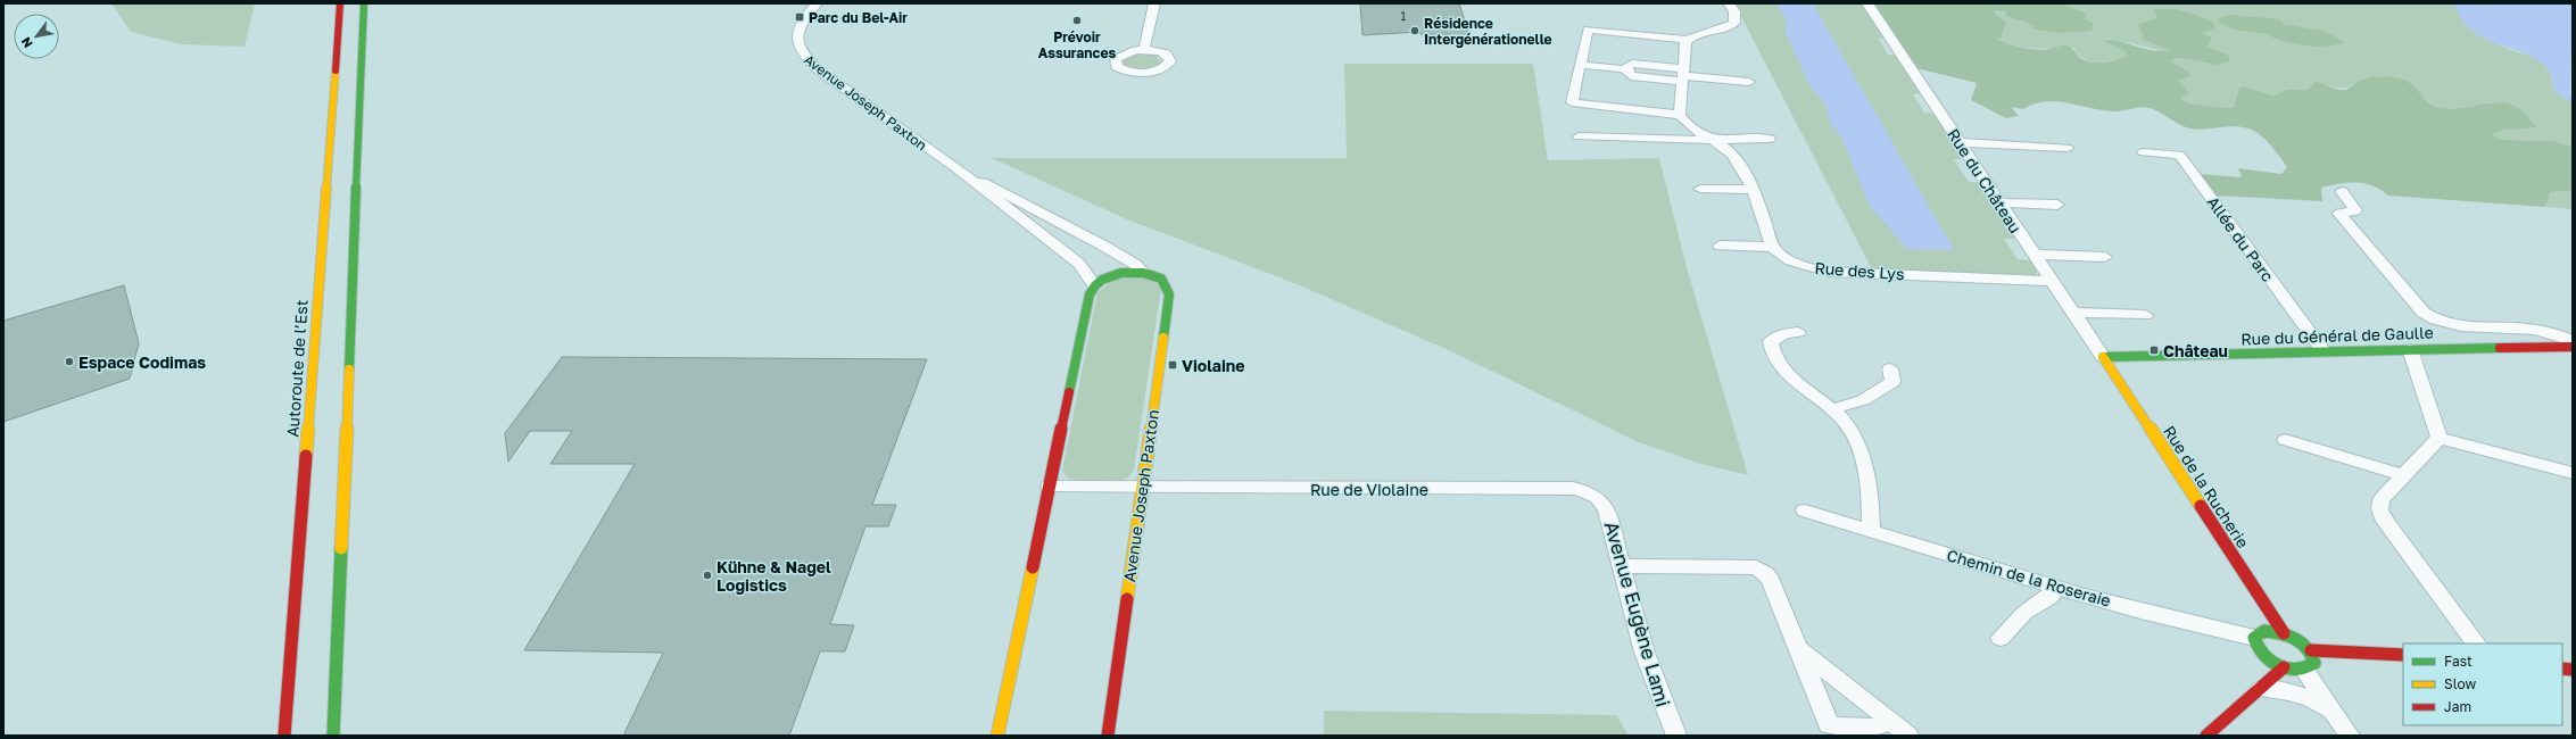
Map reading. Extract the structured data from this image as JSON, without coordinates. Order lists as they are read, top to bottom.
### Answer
{
  "streets": {
    "main road": [
      "Avenue Joseph Paxton",
      "Rue du Général de Gaulle",
      "Autoroute de l’Est",
      "Rue de la Rucherie"
    ],
    "street": [
      "Rue du Château",
      "Allée du Parc",
      "Rue des Lys",
      "Rue de Violaine",
      "Chemin de la Roseraie",
      "Avenue Eugène Lami"
    ]
  },
  "crossings": [
    ["Avenue Joseph Paxton", "Rue de Violaine"],
    ["Rue du Château", "Rue des Lys"],
    ["Rue du Château", "Rue du Général de Gaulle"],
    ["Rue du Château", "Rue de la Rucherie"],
    ["Allée du Parc", "Rue du Général de Gaulle"],
    ["Rue du Général de Gaulle", "Rue de la Rucherie"],
    ["Rue de Violaine", "Avenue Eugène Lami"]
  ],
  "places": {
    "transit": ["Parc du Bel-Air", "Château", "Violaine"],
    "other": [
      "Prévoir Assurances",
      "Résidence Intergénérationelle",
      "Espace Codimas",
      "Kühne & Nagel Logistics"
    ]
  },
  "house_numbers": ["1"],
  "legend": ["Fast", "Slow", "Jam"],
  "north": "bottom left"
}
